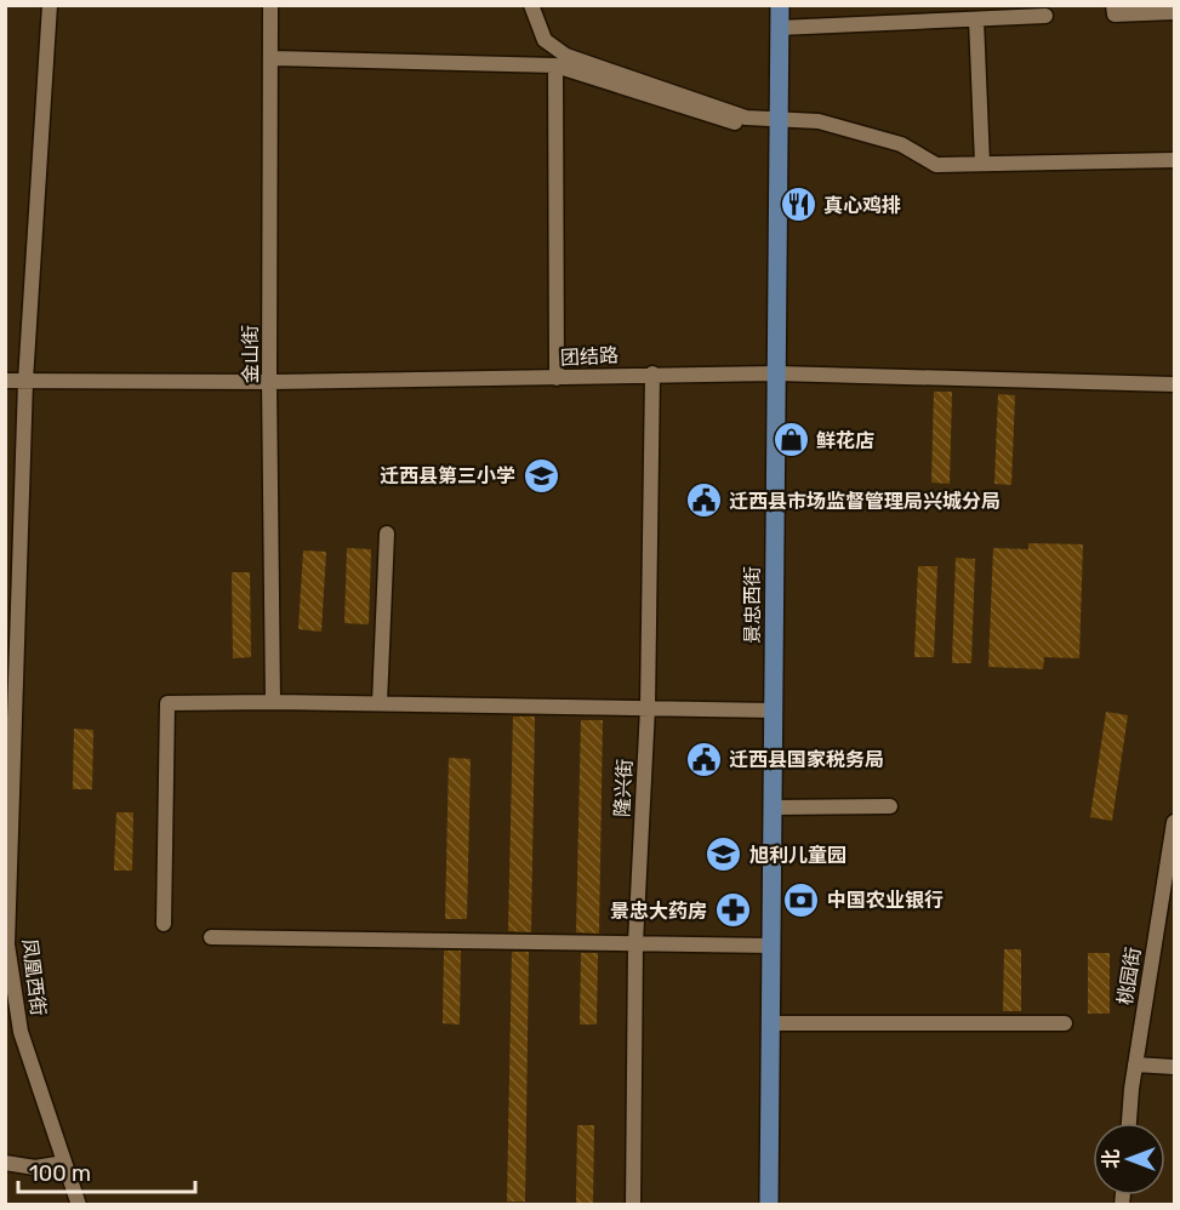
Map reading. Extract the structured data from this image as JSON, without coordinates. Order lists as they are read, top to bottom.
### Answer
{
  "streets": {
    "main road": ["景忠西街"],
    "street": [
      "金山街",
      "团结路",
      "隆兴街",
      "桃园街",
      "凤凰西街"
    ]
  },
  "crossings": [
    ["金山街", "团结路"],
    ["团结路", "景忠西街"],
    ["团结路", "隆兴街"],
    ["团结路", "凤凰西街"]
  ],
  "places": {
    "restaurant": ["真心鸡排"],
    "shop": ["鲜花店"],
    "school or university": ["迁西县第三小学", "旭利儿童园"],
    "public building": ["迁西县市场监督管理局兴城分局", "迁西县国家税务局"],
    "bank": ["中国农业银行"],
    "pharmacy": ["景忠大药房"]
  },
  "scale_bar": "100 m",
  "north": "left"
}
